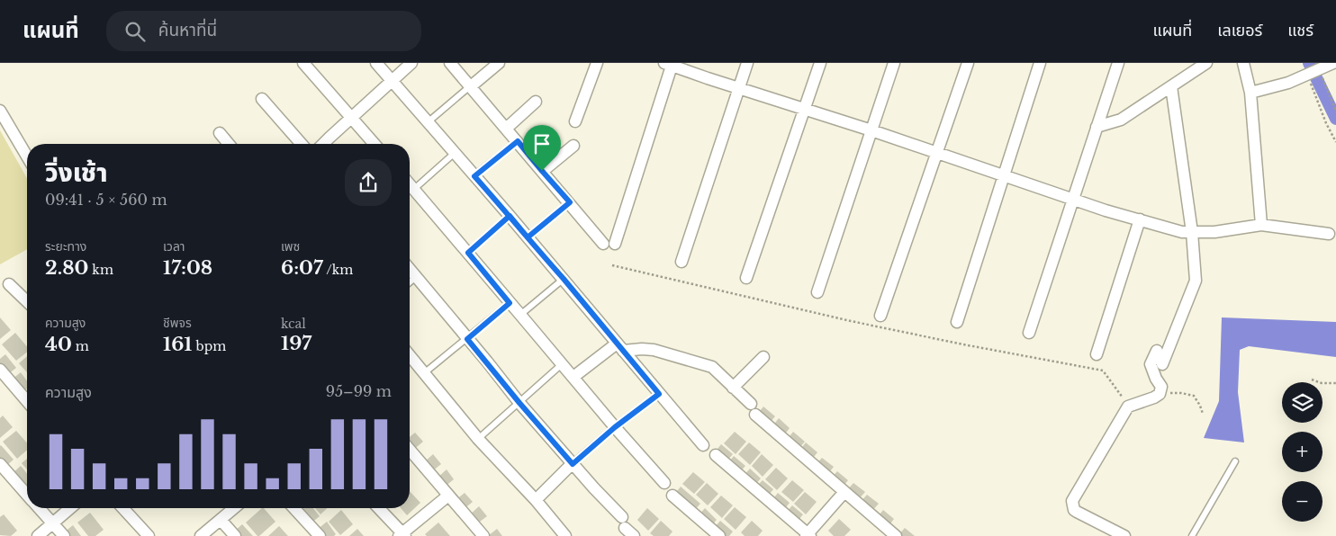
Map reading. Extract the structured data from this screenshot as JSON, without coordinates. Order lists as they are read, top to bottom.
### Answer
{
  "page": {
    "header": "แผนที่",
    "search": "ค้นหาที่นี่",
    "nav": ["แผนที่", "เลเยอร์", "แชร์"],
    "heading": ["วิ่งเช้า", "09:41 · 5 × 560 m"],
    "stats": [
      ["ระยะทาง", "2.80 km"],
      ["เวลา", "17:08"],
      ["เพซ", "6:07 /km"],
      ["ความสูง", "40 m"],
      ["ชีพจร", "161 bpm"],
      ["kcal", "197"]
    ],
    "chart": ["ความสูง", "95–99 m"],
    "map_buttons": ["+", "−"]
  }
}
